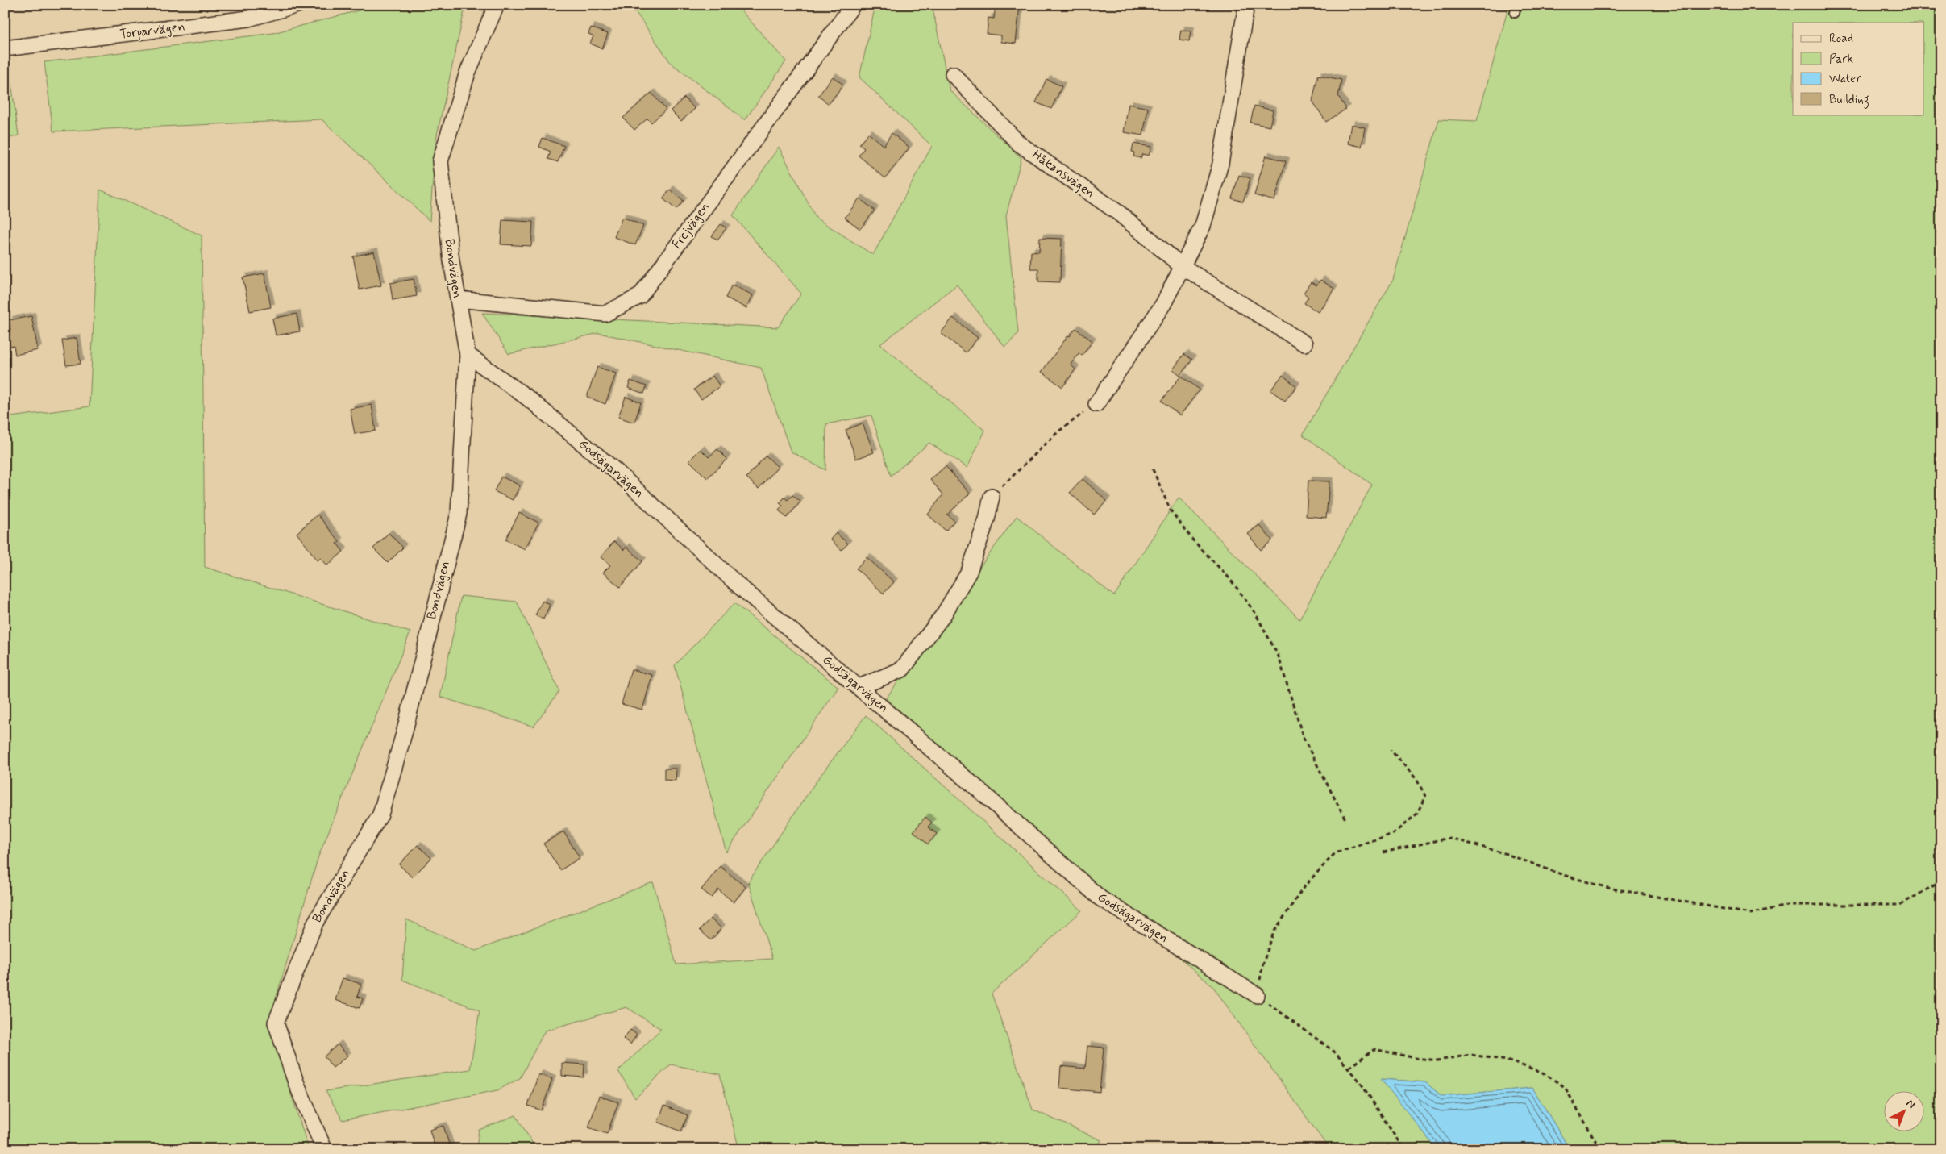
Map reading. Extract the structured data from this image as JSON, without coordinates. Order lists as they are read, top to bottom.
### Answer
{
  "streets": {
    "street": [
      "Torparvägen",
      "Håkansvägen",
      "Frejvägen",
      "Bondvägen",
      "Godsägarvägen"
    ]
  },
  "crossings": [
    ["Frejvägen", "Bondvägen"],
    ["Bondvägen", "Godsägarvägen"]
  ],
  "legend": [
    "Road",
    "Park",
    "Water",
    "Building"
  ],
  "north": "top right"
}
